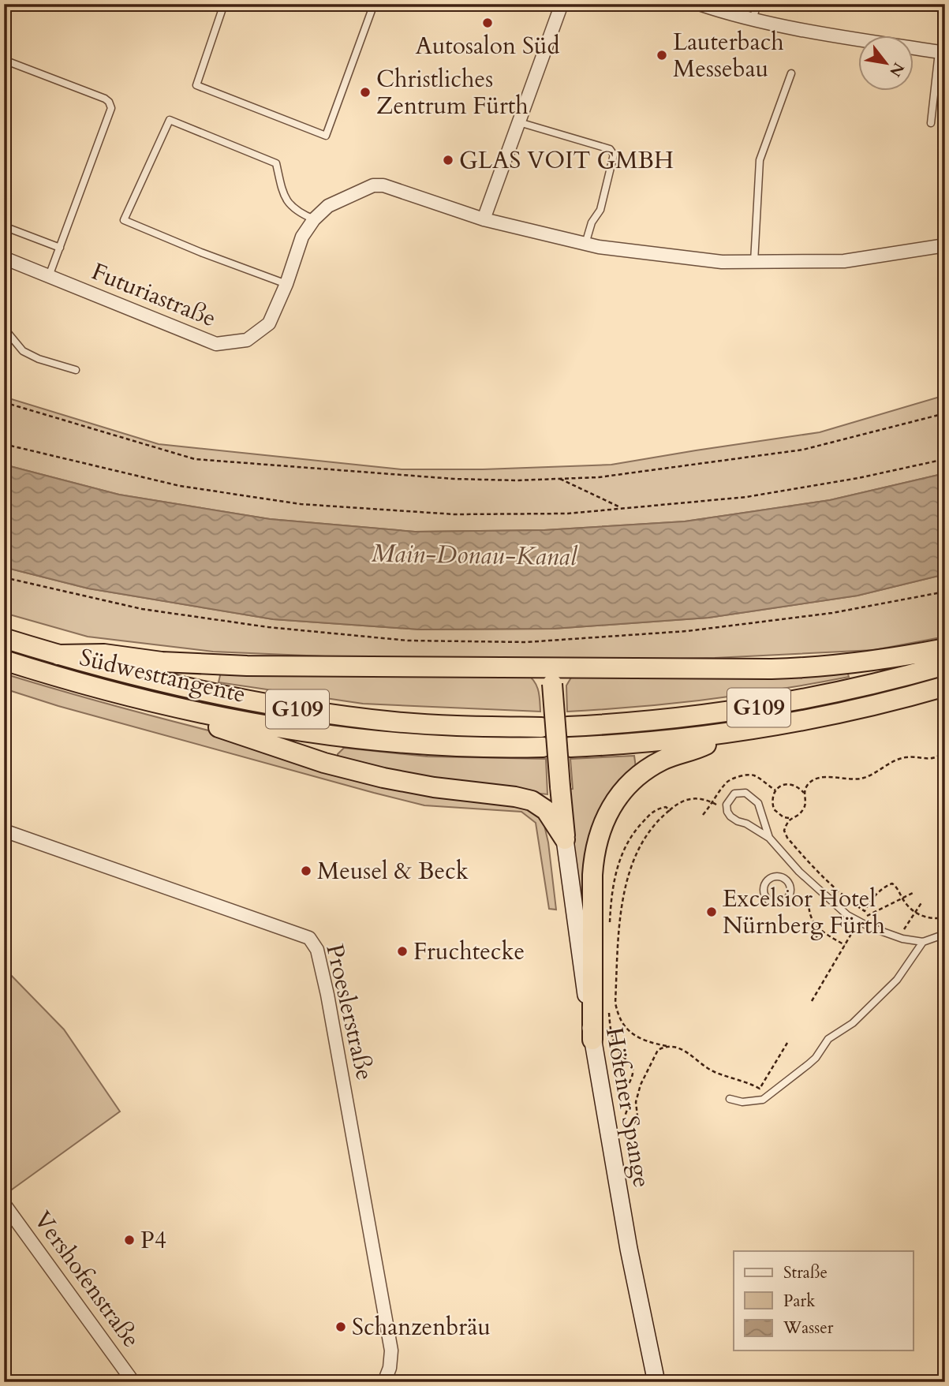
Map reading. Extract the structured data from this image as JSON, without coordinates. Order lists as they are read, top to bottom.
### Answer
{
  "streets": {
    "highway": ["Südwesttangente", "G109"],
    "main road": ["Höfener Spange"],
    "street": ["Futuriastraße", "Proeslerstraße", "Vershofenstraße"]
  },
  "water": ["Main-Donau-Kanal"],
  "places": [
    "Autosalon Süd",
    "Lauterbach Messebau",
    "Christliches Zentrum Fürth",
    "GLAS VOIT GMBH",
    "Meusel & Beck",
    "Excelsior Hotel Nürnberg Fürth",
    "Fruchtecke",
    "P4",
    "Schanzenbräu"
  ],
  "legend": ["Straße", "Park", "Wasser"],
  "north": "bottom right"
}
